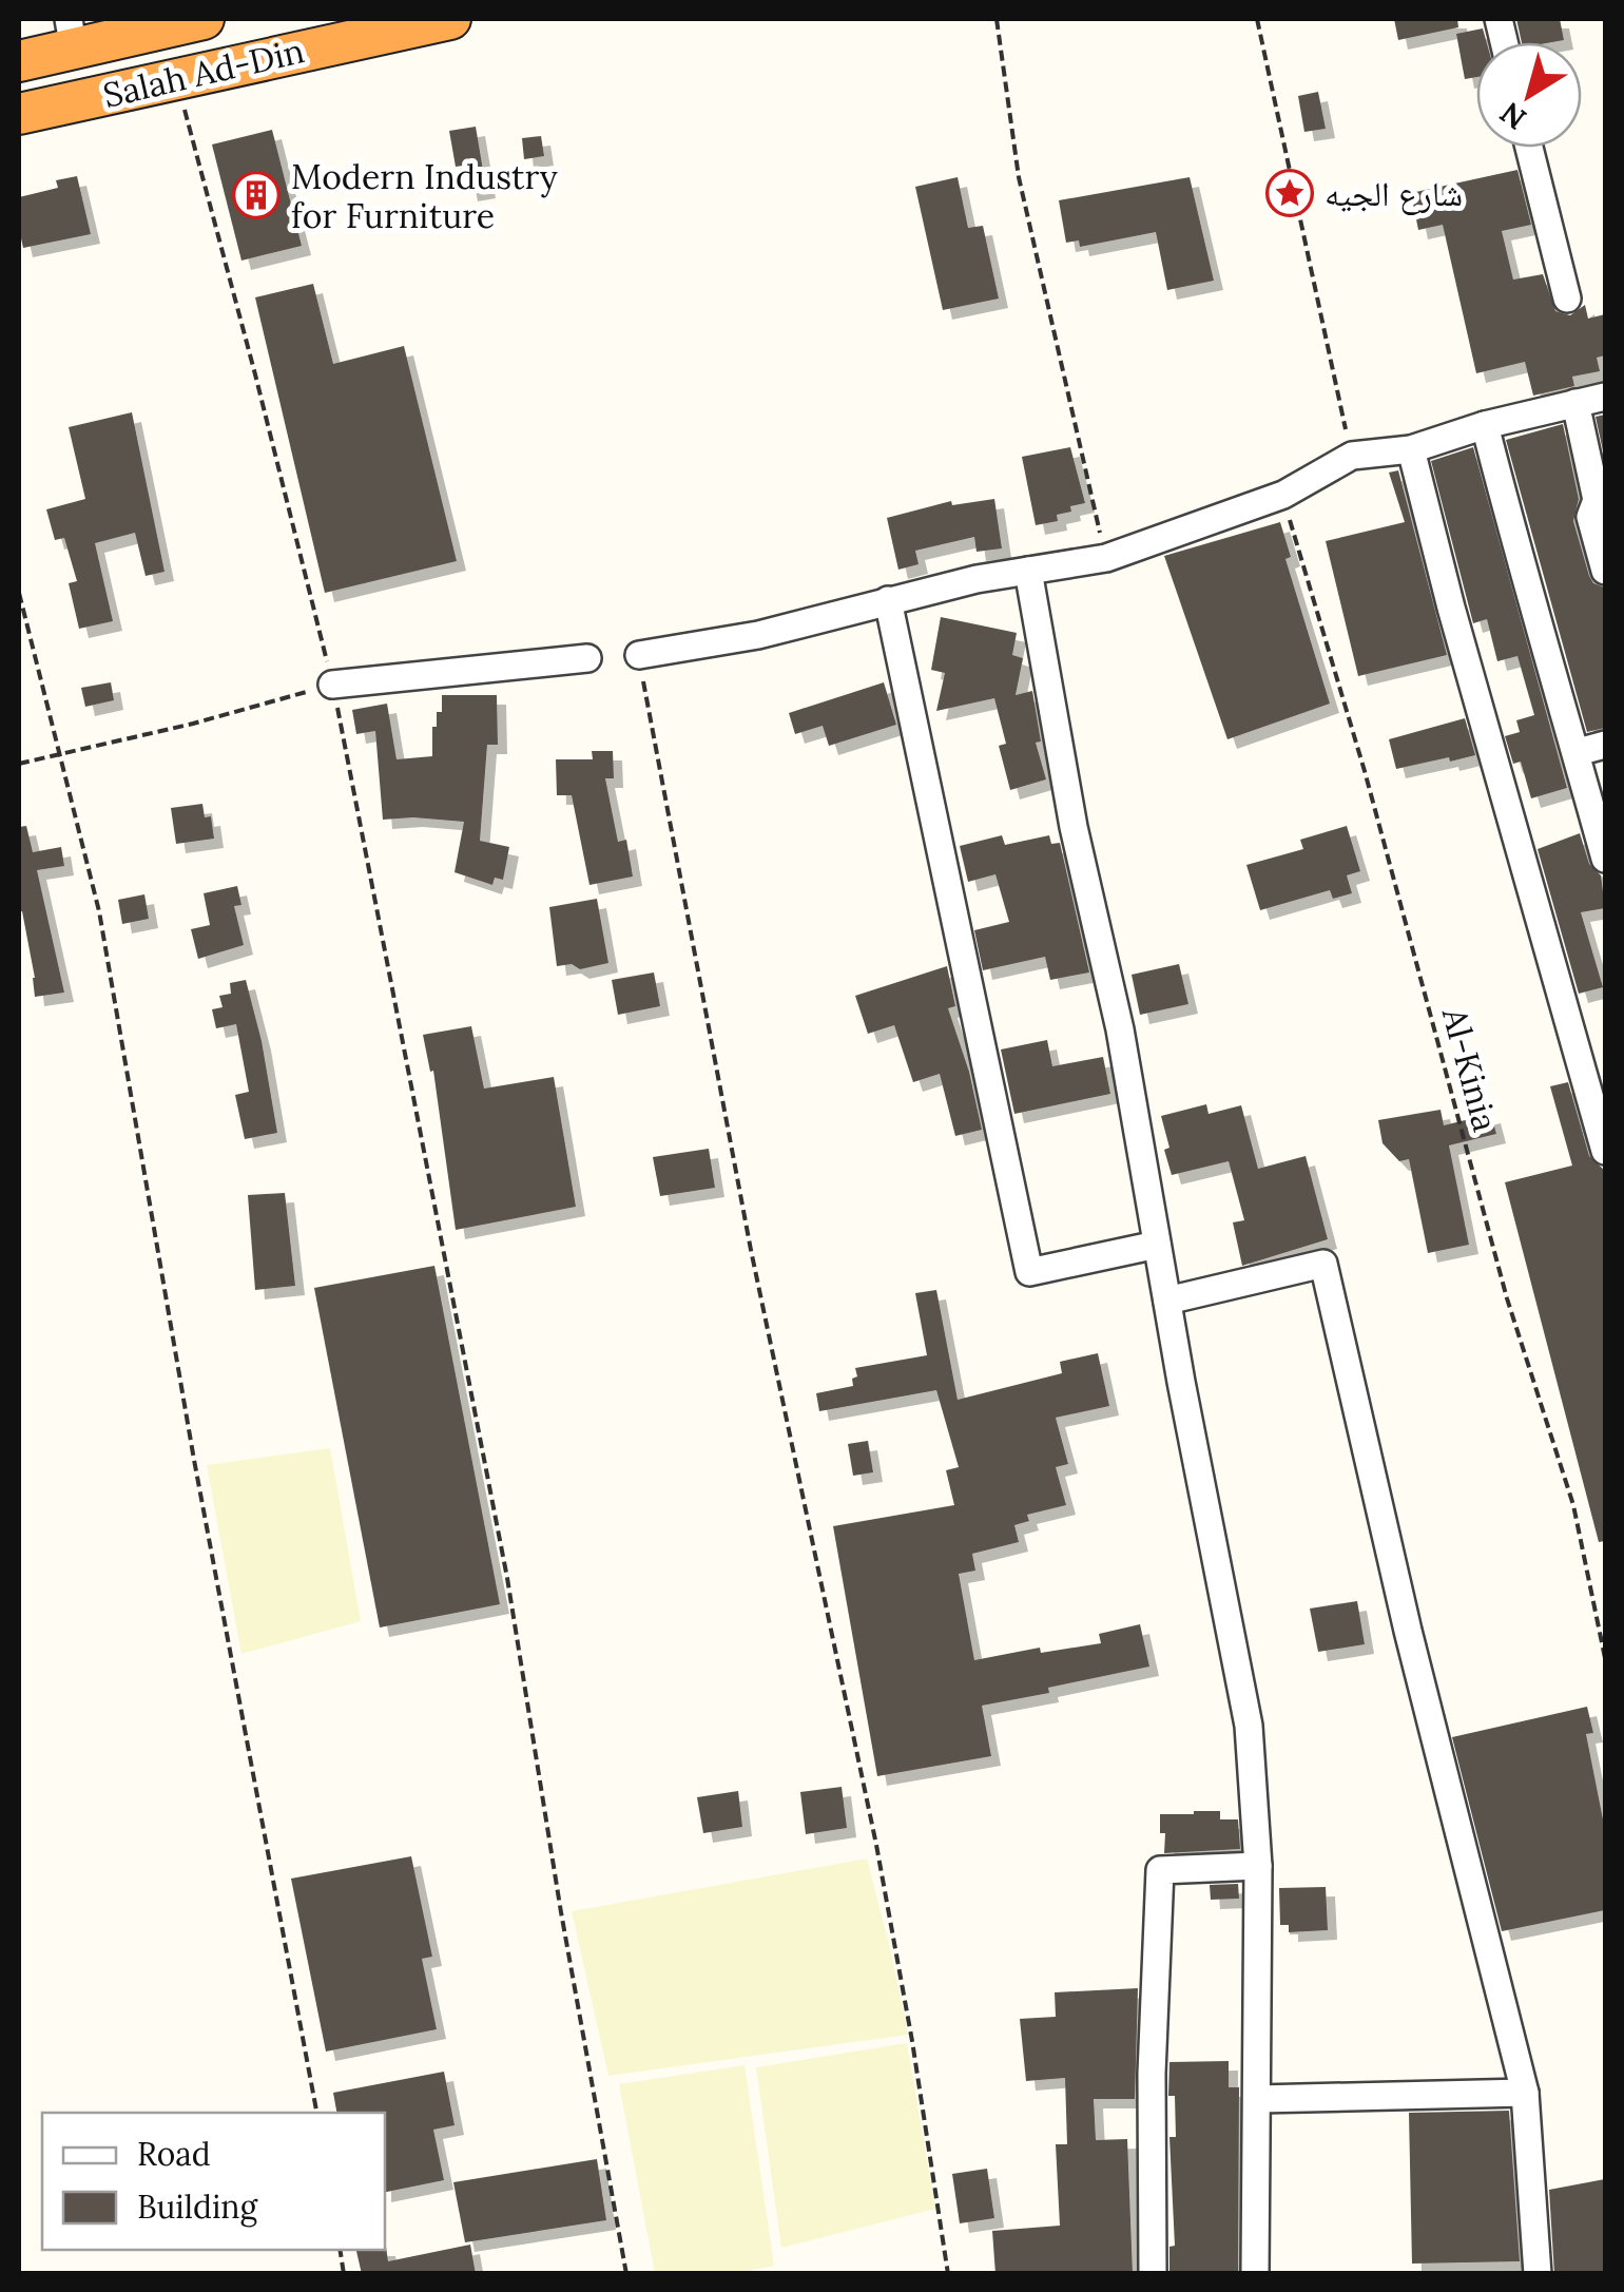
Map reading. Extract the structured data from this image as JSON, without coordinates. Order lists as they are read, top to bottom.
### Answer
{
  "streets": {
    "highway": ["Salah Ad-Din"],
    "path": ["Al-Kinia"]
  },
  "places": {
    "place": ["شارع الجيه"],
    "building": ["Modern Industry for Furniture"]
  },
  "legend": ["Road", "Building"],
  "north": "bottom left"
}
